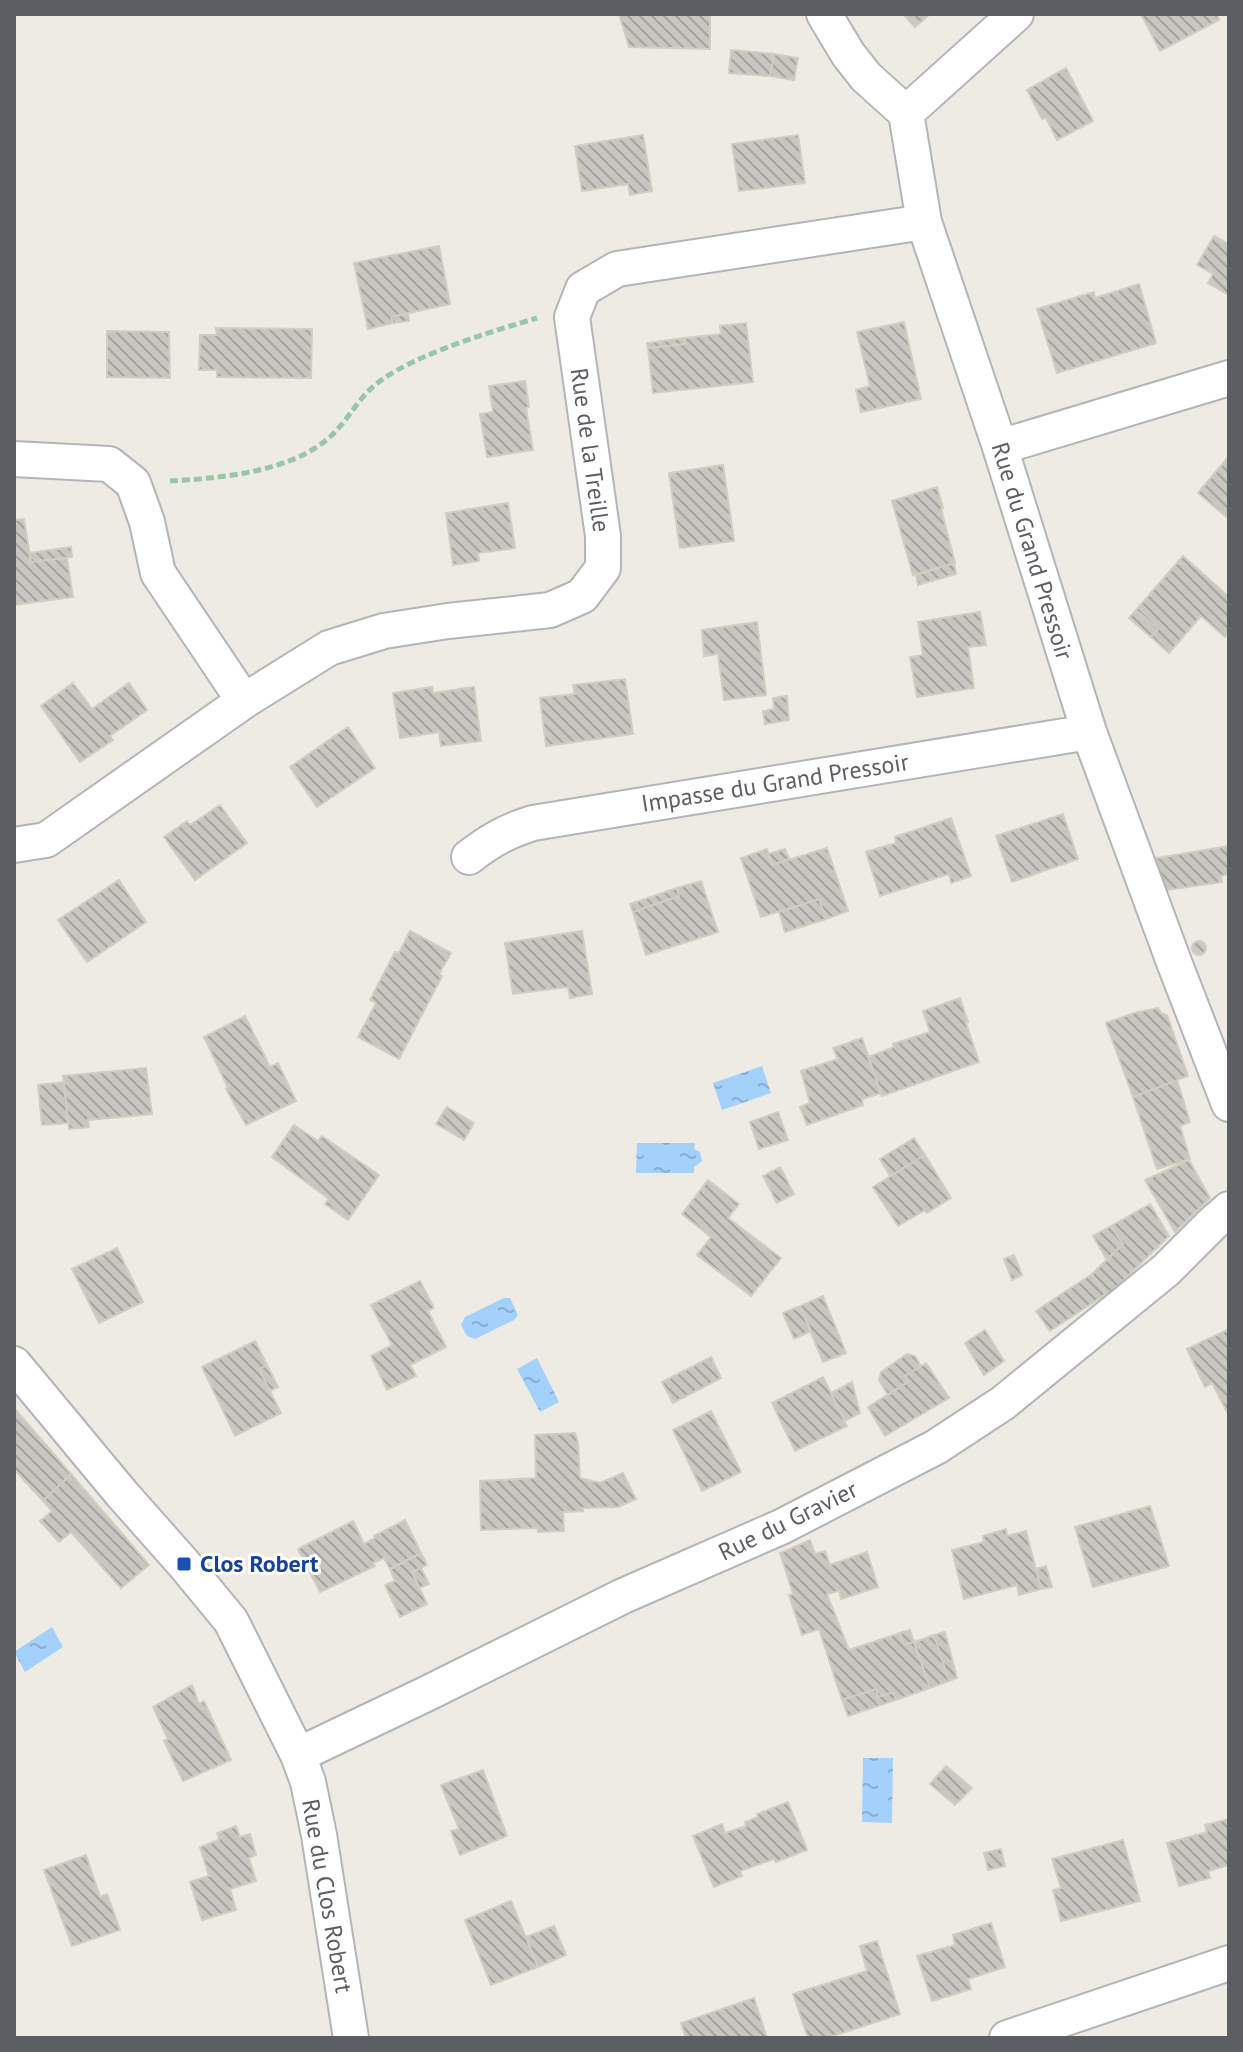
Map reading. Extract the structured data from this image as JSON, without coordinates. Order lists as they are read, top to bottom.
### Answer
{
  "streets": {
    "street": [
      "Rue de la Treille",
      "Rue du Grand Pressoir",
      "Impasse du Grand Pressoir",
      "Rue du Gravier",
      "Rue du Clos Robert"
    ]
  },
  "crossings": [
    ["Rue du Grand Pressoir", "Impasse du Grand Pressoir"],
    ["Rue du Gravier", "Rue du Clos Robert"]
  ],
  "places": {
    "transit": ["Clos Robert"]
  }
}
